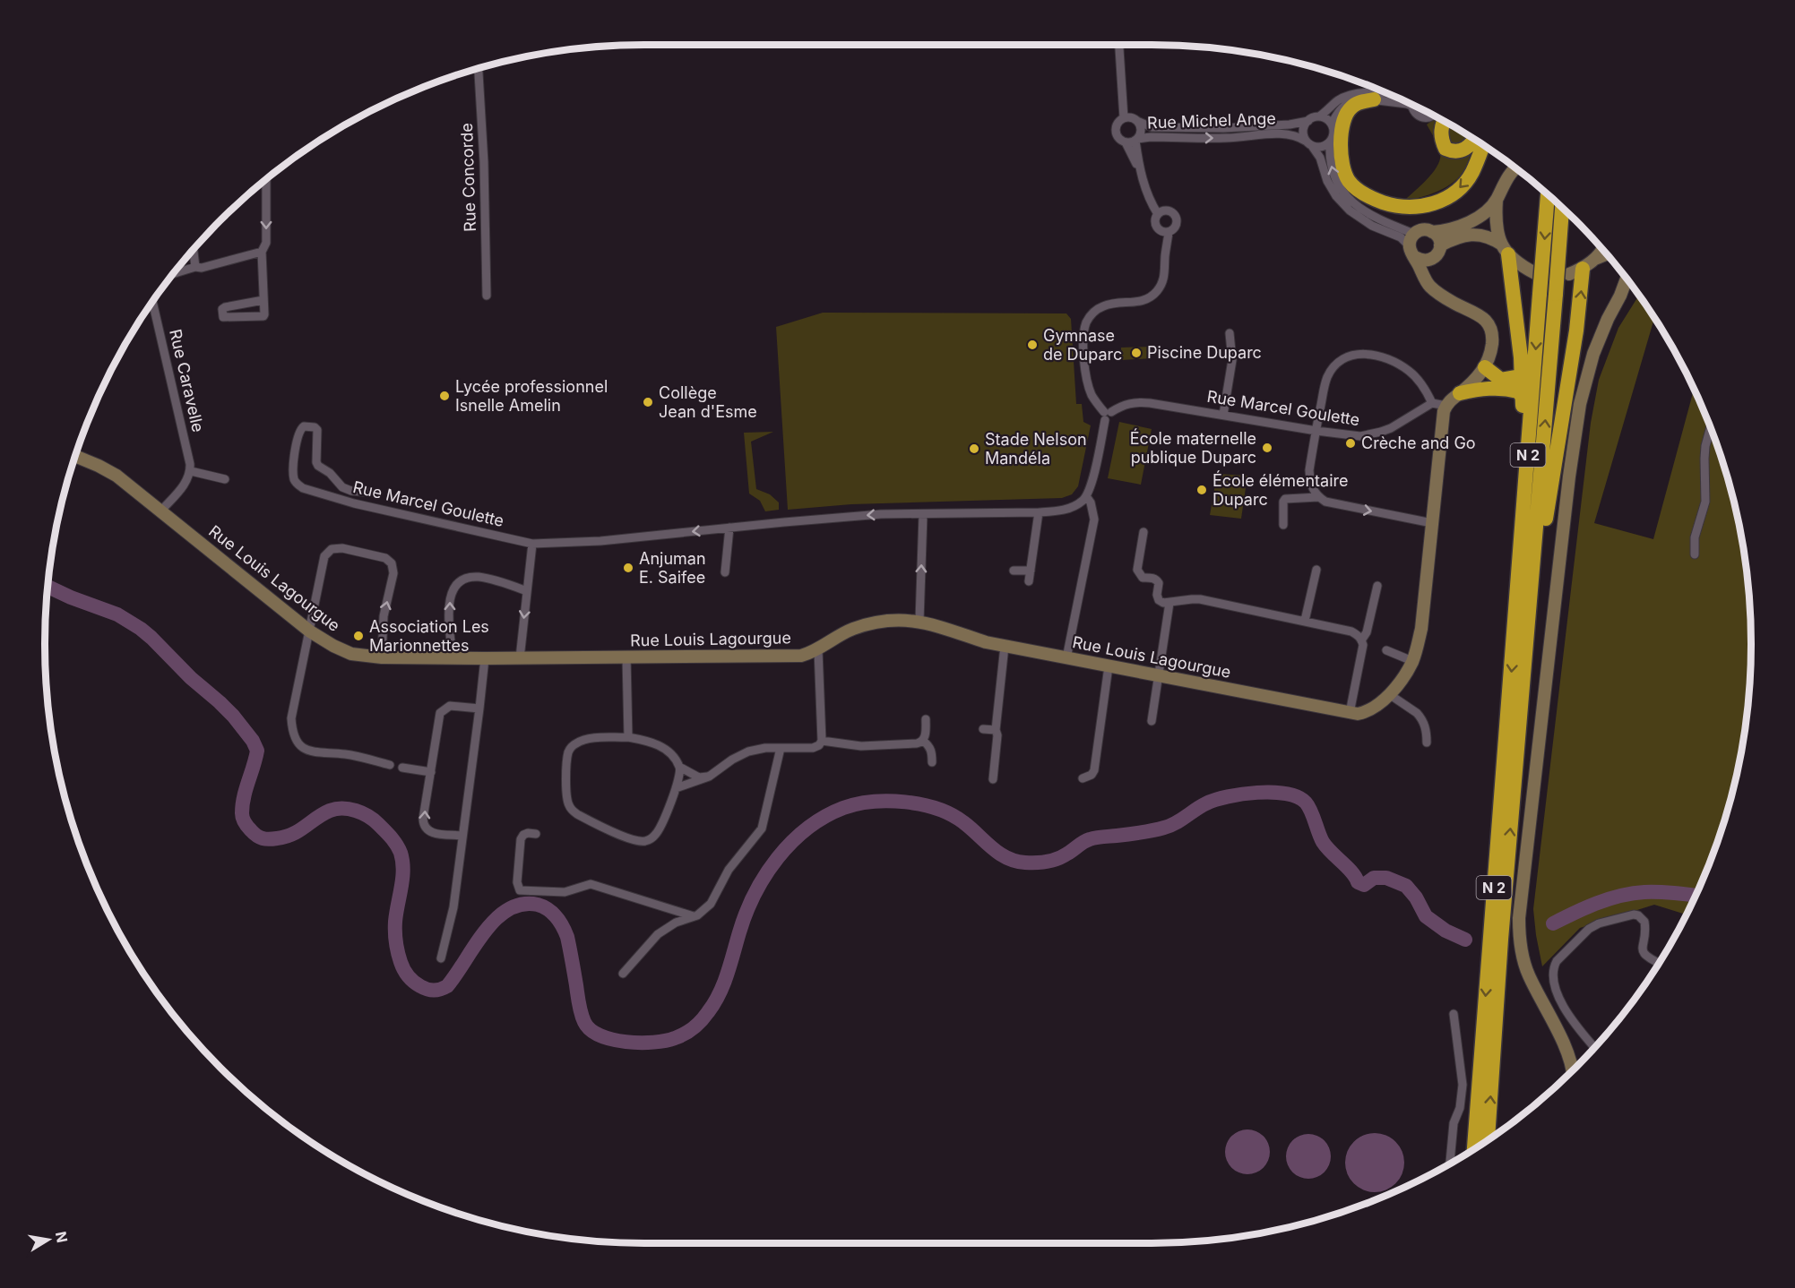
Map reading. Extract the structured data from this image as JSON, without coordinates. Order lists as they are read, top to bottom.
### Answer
{
  "streets": {
    "highway": ["N 2"],
    "main road": ["Rue Louis Lagourgue"],
    "street": [
      "Rue Michel Ange",
      "Rue Concorde",
      "Rue Caravelle",
      "Rue Marcel Goulette"
    ]
  },
  "places": [
    "Gymnase de Duparc",
    "Piscine Duparc",
    "Lycée professionnel Isnelle Amelin",
    "Collège Jean d'Esme",
    "Crèche and Go",
    "École maternelle publique Duparc",
    "Stade Nelson Mandéla",
    "École élémentaire Duparc",
    "Anjuman E. Saifee",
    "Association Les Marionnettes"
  ],
  "north": "right"
}
